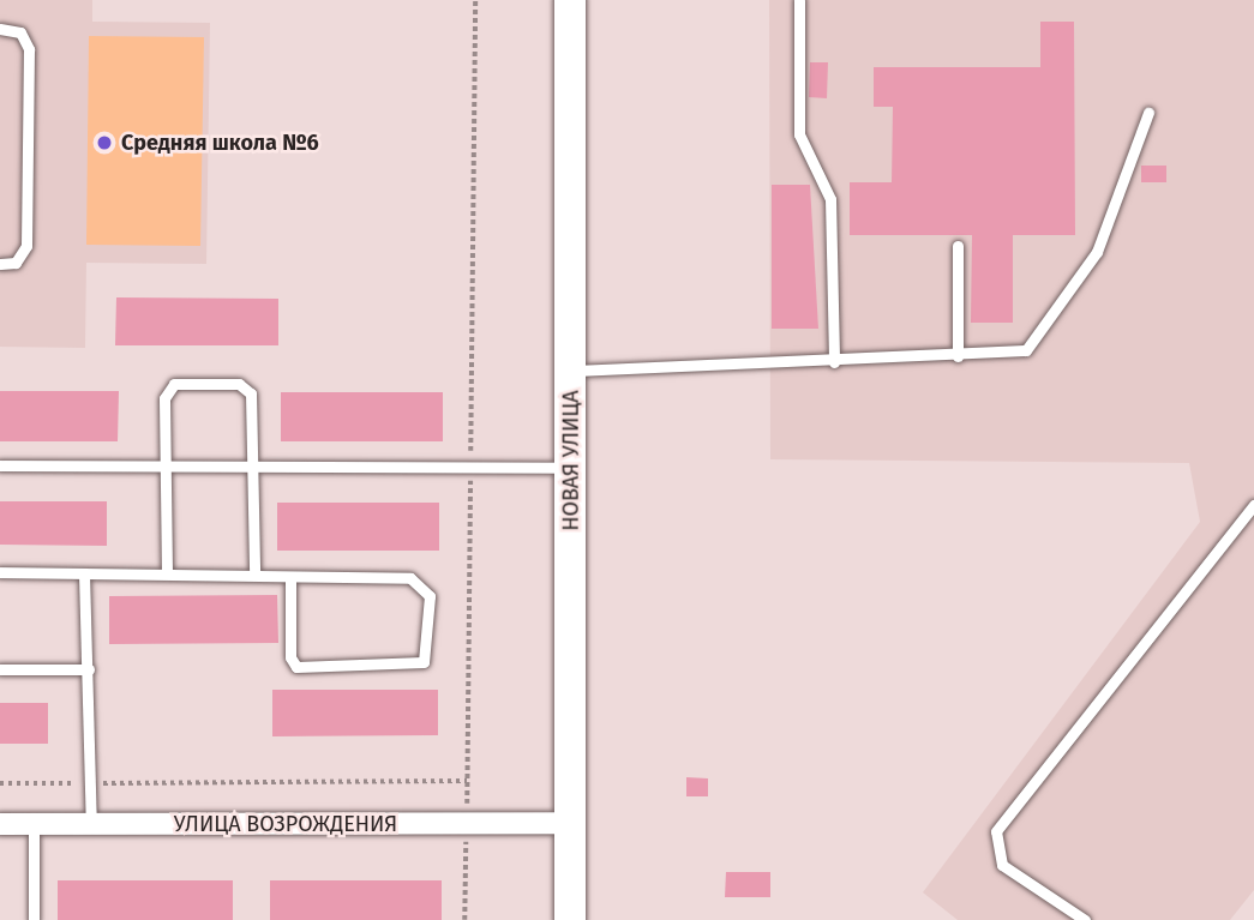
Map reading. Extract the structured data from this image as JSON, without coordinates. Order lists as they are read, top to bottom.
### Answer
{
  "streets": {
    "street": ["НОВАЯ УЛИЦА", "УЛИЦА ВОЗРОЖДЕНИЯ"]
  },
  "crossings": [
    ["НОВАЯ УЛИЦА", "УЛИЦА ВОЗРОЖДЕНИЯ"]
  ],
  "places": ["Средняя школа №6"]
}
